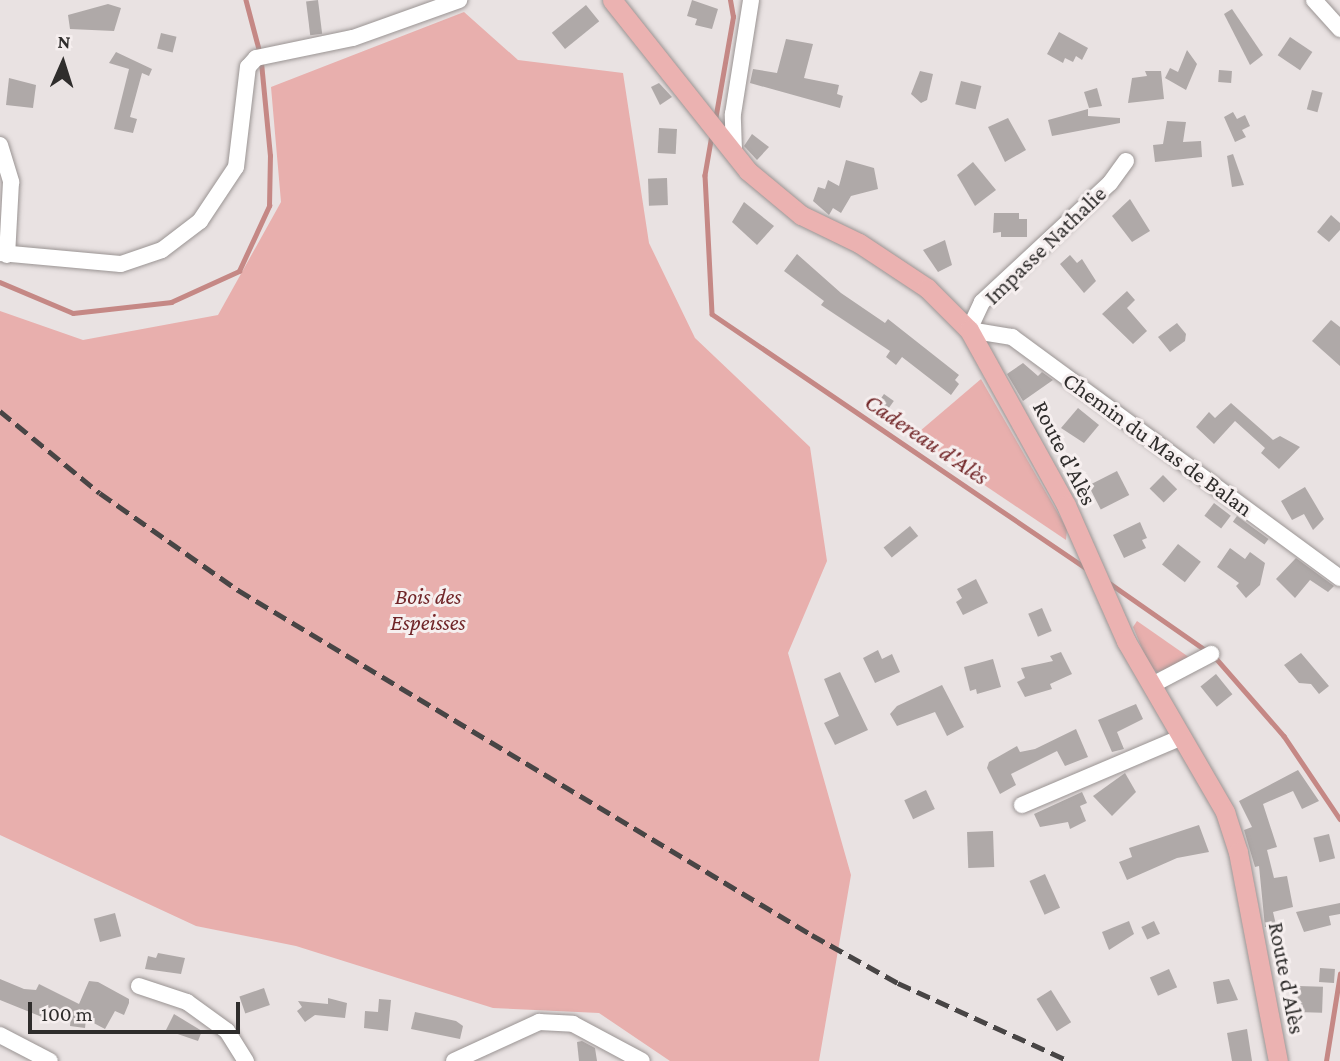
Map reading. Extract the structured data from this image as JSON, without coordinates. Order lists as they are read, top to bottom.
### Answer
{
  "streets": {
    "main road": ["Route d'Alès"],
    "street": ["Impasse Nathalie", "Chemin du Mas de Balan"]
  },
  "crossings": [
    ["Impasse Nathalie", "Chemin du Mas de Balan"],
    ["Impasse Nathalie", "Route d'Alès"],
    ["Chemin du Mas de Balan", "Route d'Alès"]
  ],
  "water": ["Cadereau d'Alès"],
  "parks": ["Bois des Espeisses"],
  "scale_bar": "100 m",
  "north": "top"
}
